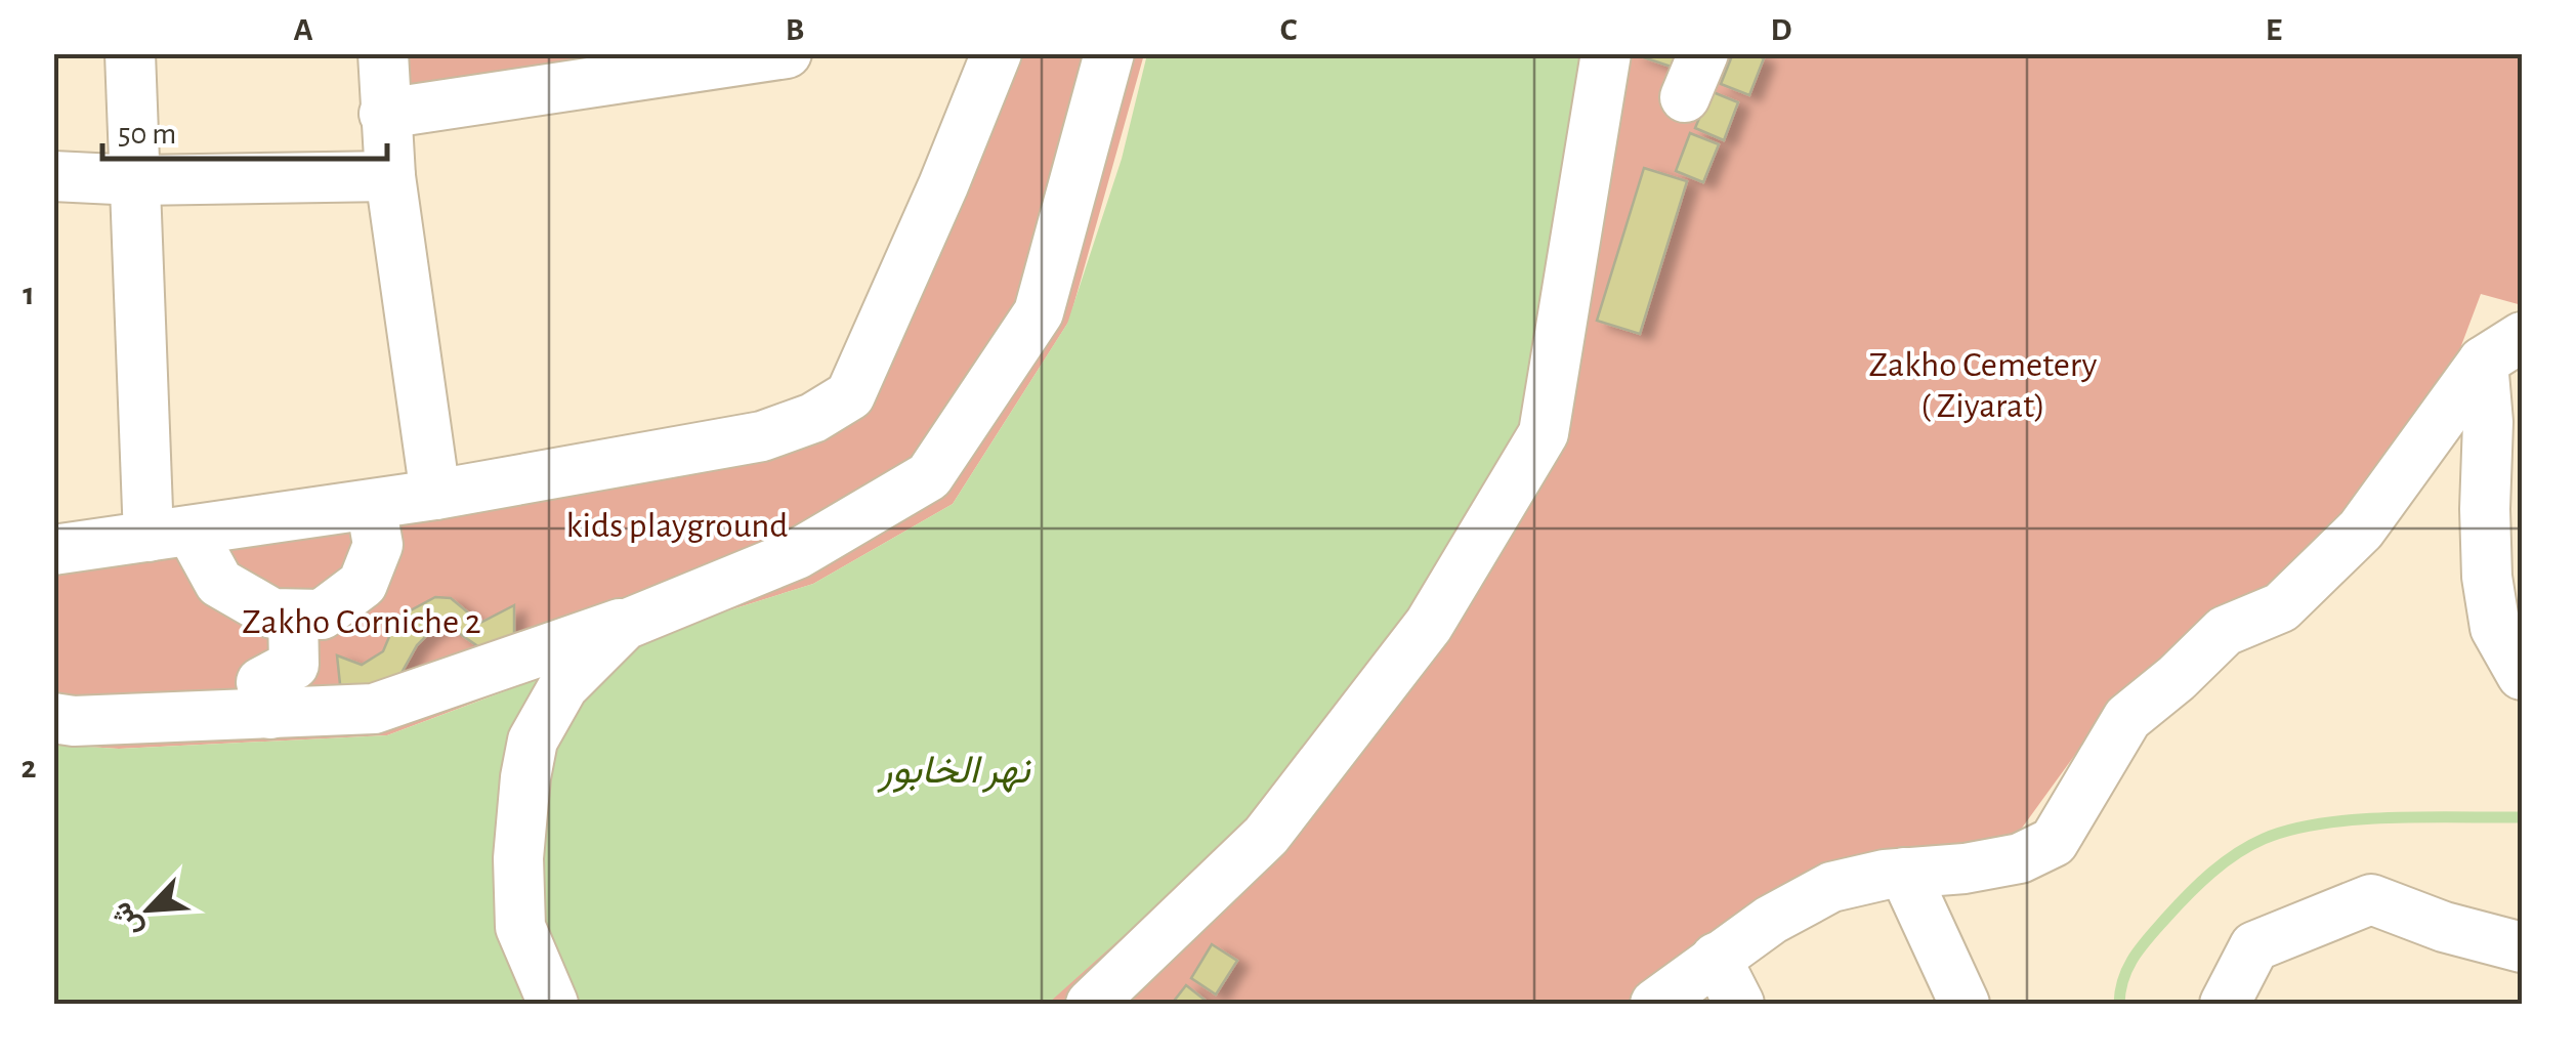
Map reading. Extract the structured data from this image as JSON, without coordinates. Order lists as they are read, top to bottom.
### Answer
{
  "water": ["نهر الخابور"],
  "parks": ["Zakho Cemetery ( Ziyarat)", "kids playground", "Zakho Corniche 2"],
  "scale_bar": "50 m",
  "north": "bottom left",
  "grid": {
    "columns": [
      "A",
      "B",
      "C",
      "D",
      "E"
    ],
    "rows": ["1", "2"]
  }
}
